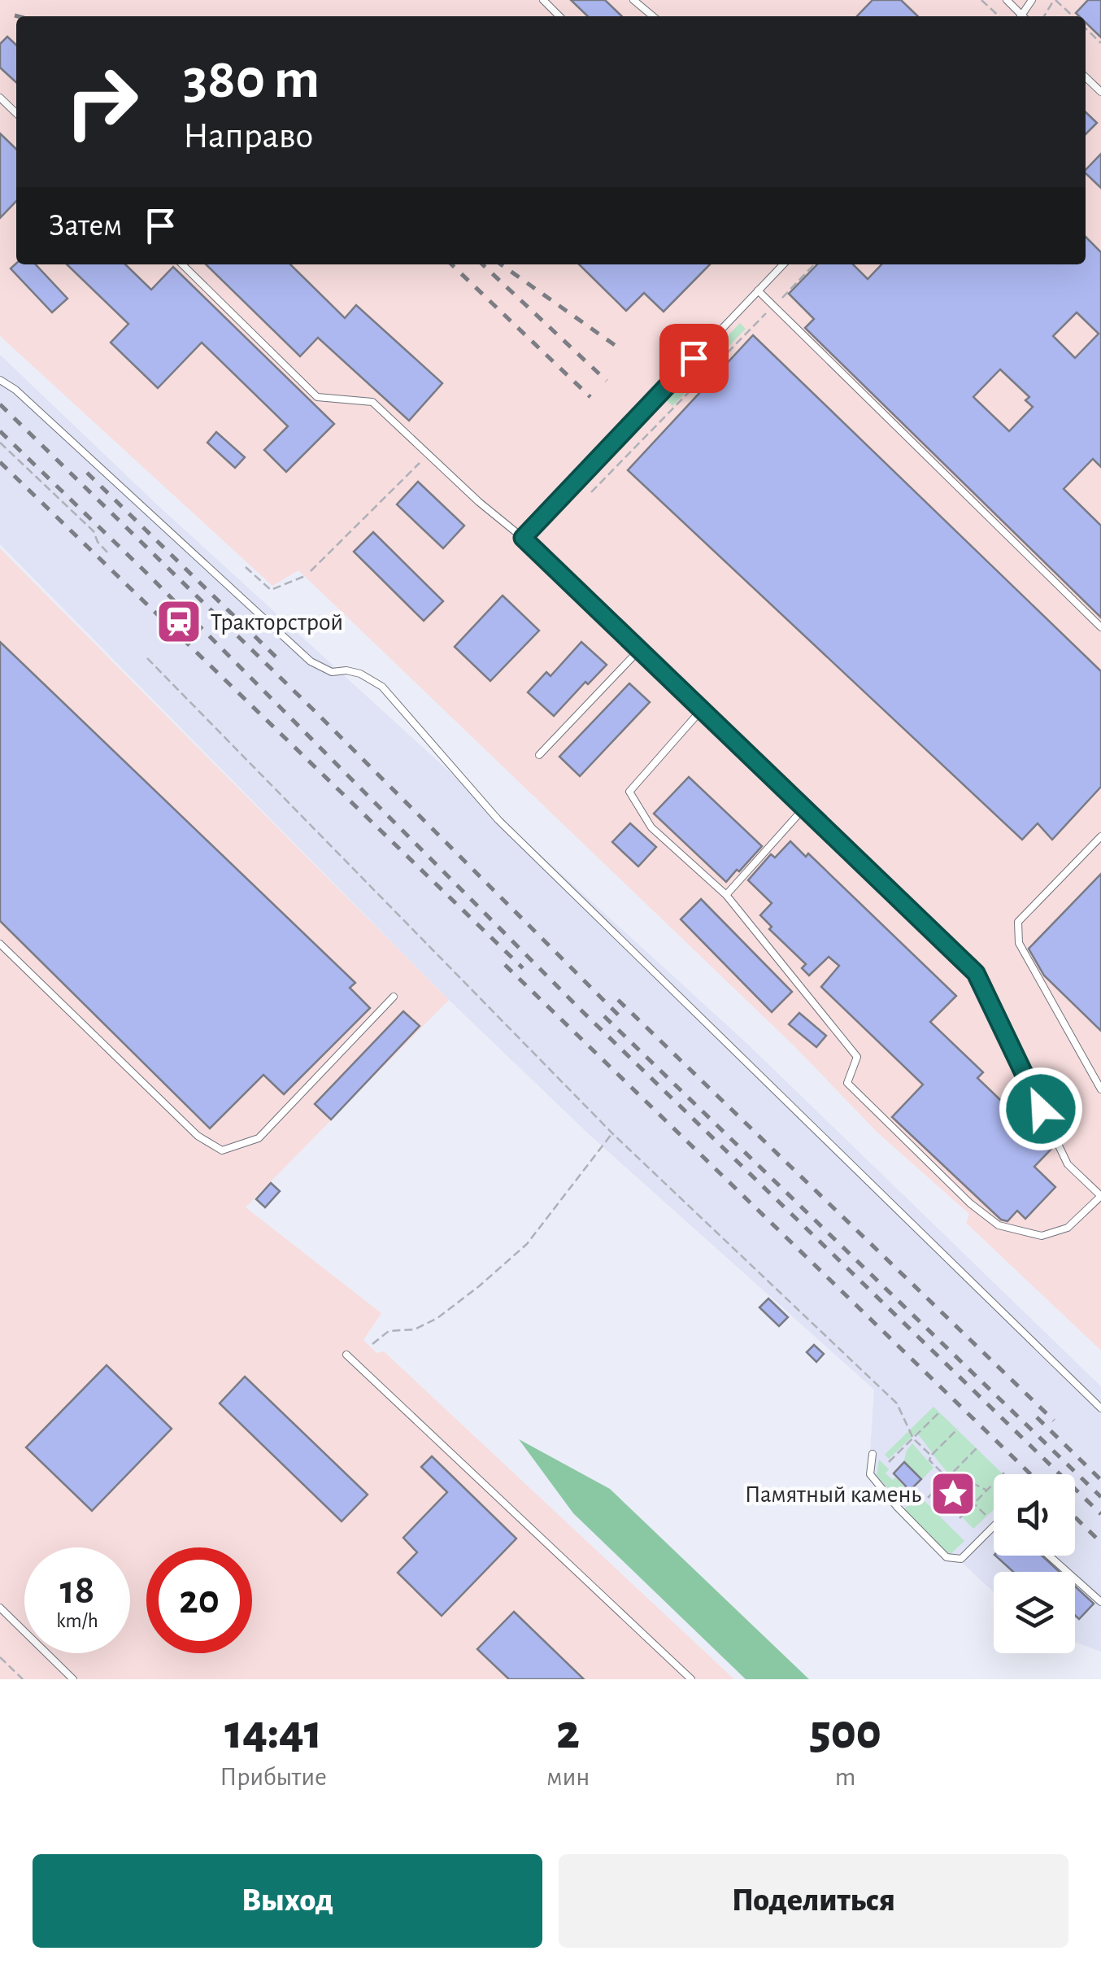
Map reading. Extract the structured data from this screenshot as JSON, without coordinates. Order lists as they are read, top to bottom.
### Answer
{
  "places": {
    "station": ["Тракторстрой"],
    "place": ["Памятный камень"]
  },
  "page": {
    "turn": ["380 m", "Направо"],
    "then": "Затем",
    "speed": "18 km/h",
    "limit": "20",
    "eta": [
      "14:41",
      "Прибытие",
      "2",
      "мин",
      "500",
      "m"
    ],
    "buttons": ["Выход", "Поделиться"]
  }
}
